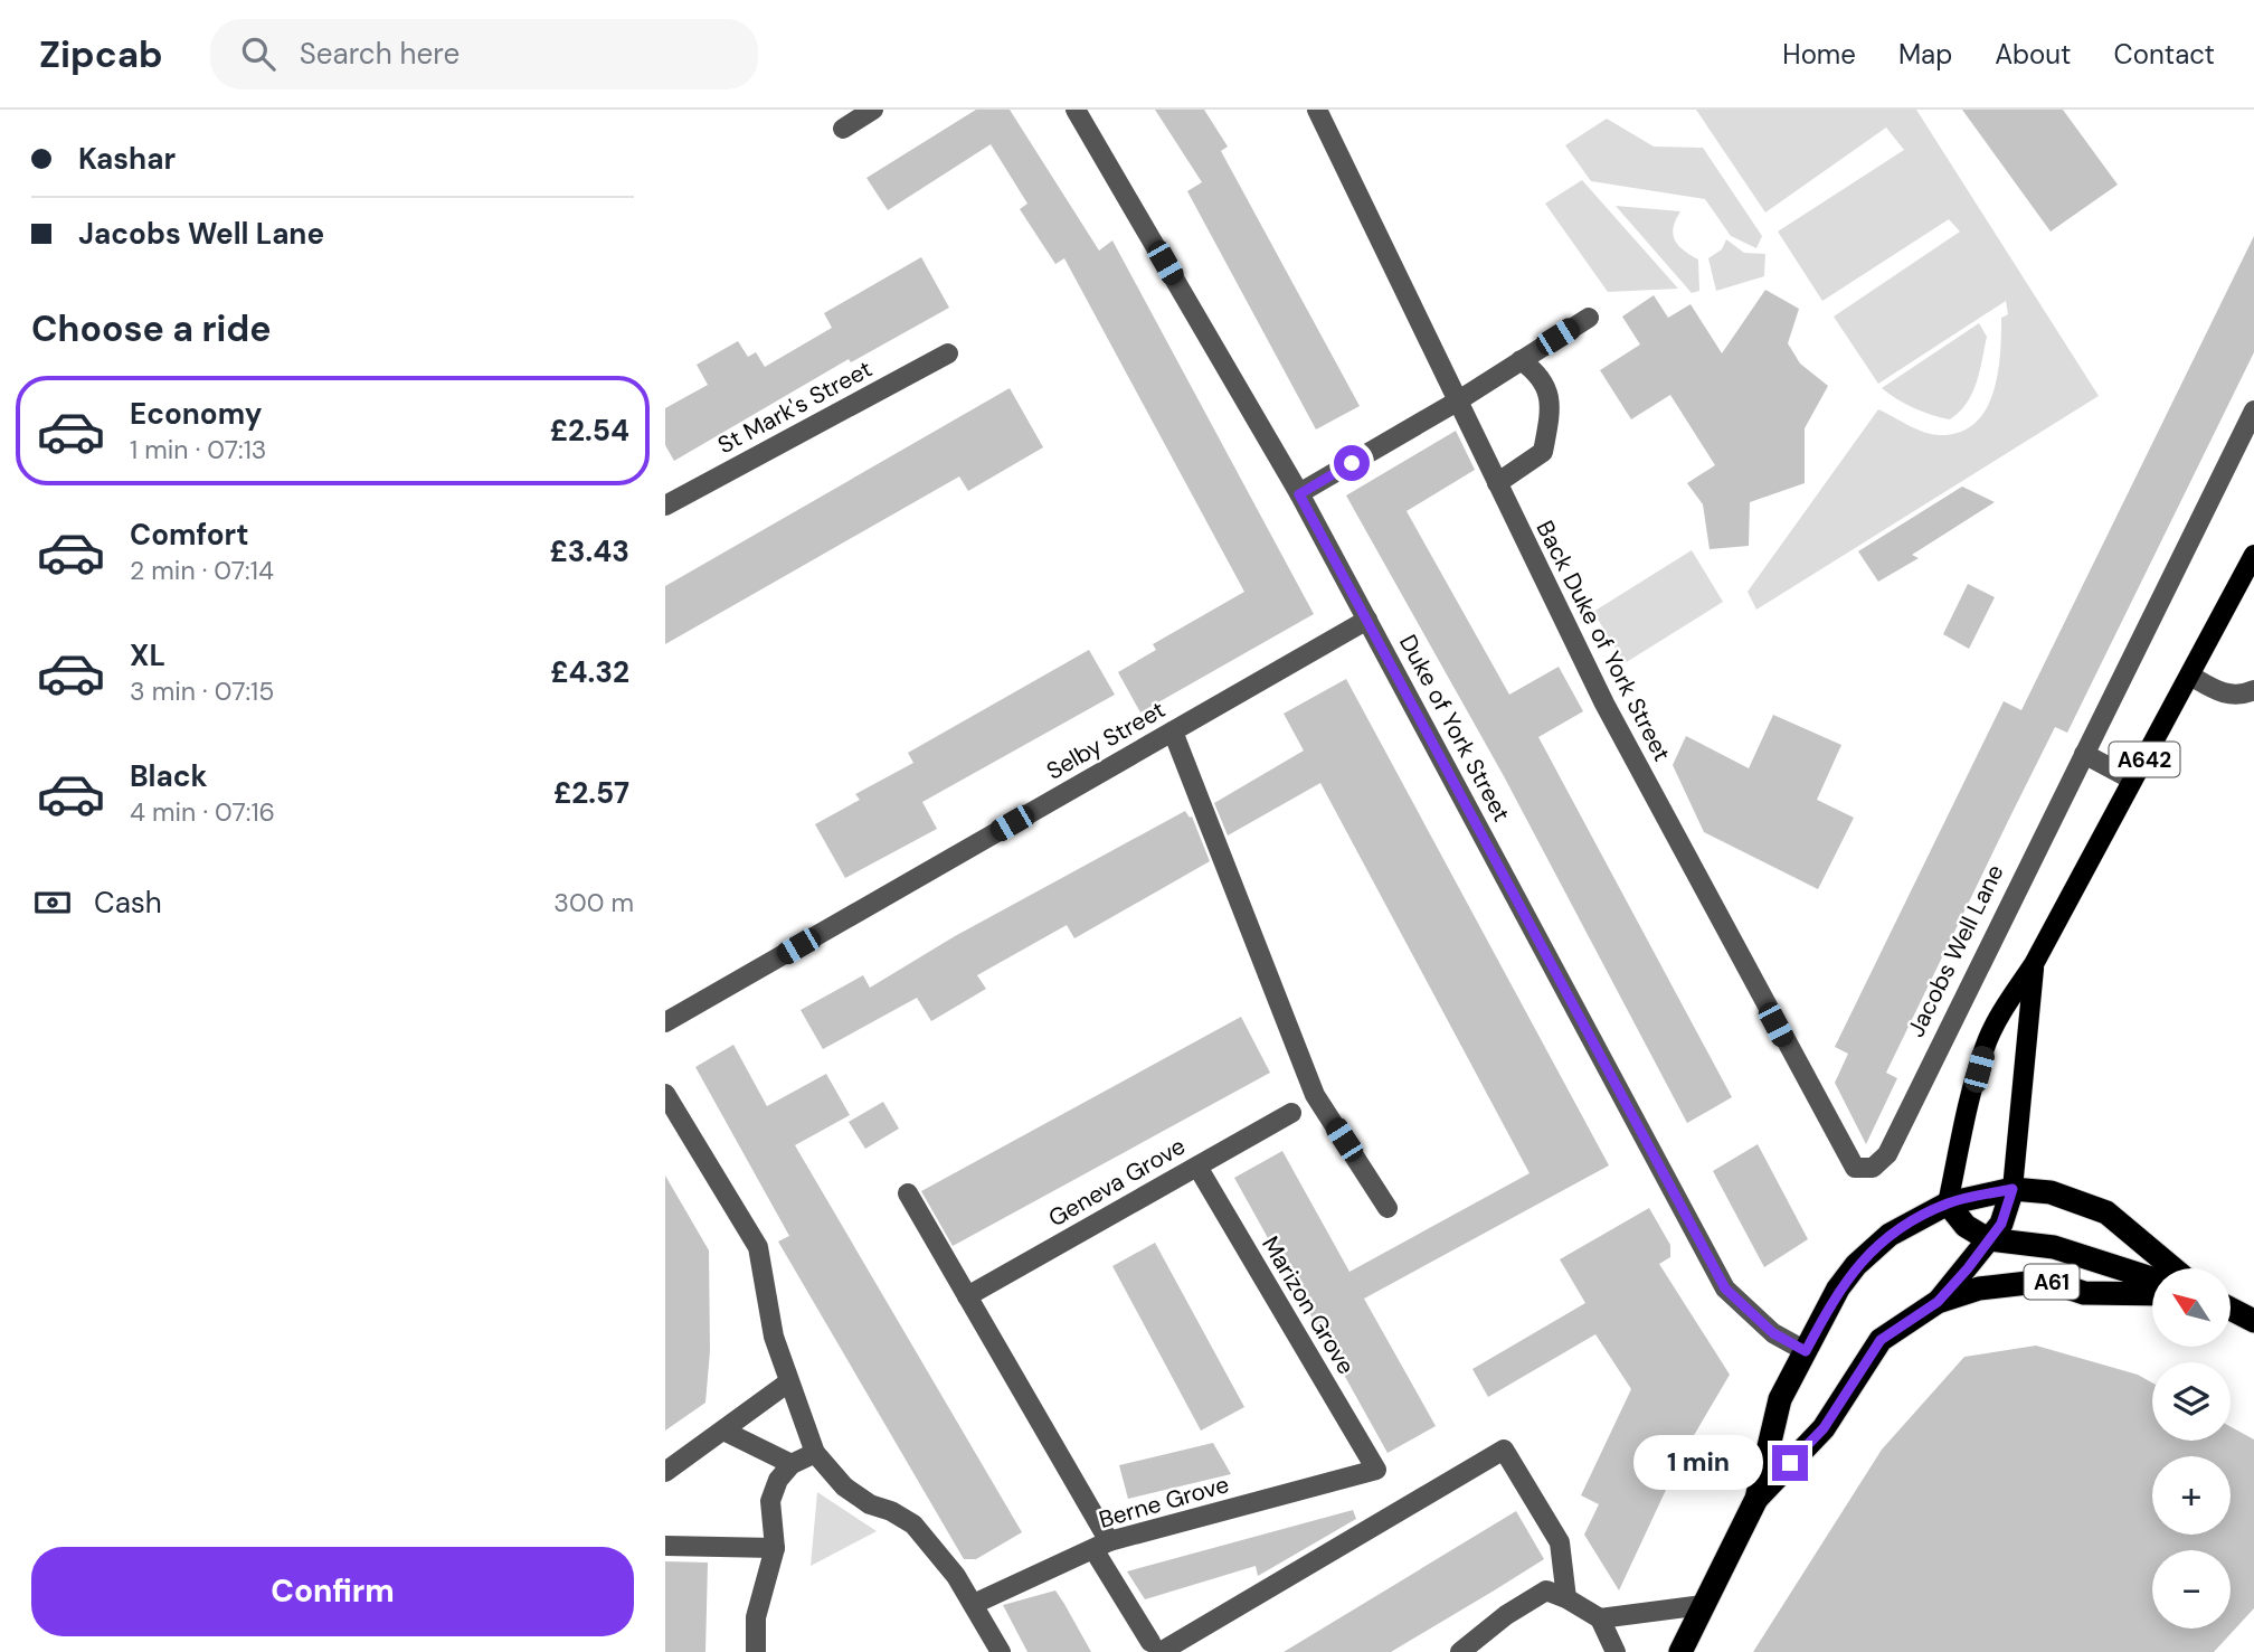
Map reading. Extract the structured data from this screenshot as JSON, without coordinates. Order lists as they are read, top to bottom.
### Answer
{
  "streets": {
    "highway": ["A61"],
    "main road": ["A642"],
    "street": [
      "St Mark's Street",
      "Back Duke of York Street",
      "Duke of York Street",
      "Selby Street",
      "Jacobs Well Lane",
      "Geneva Grove",
      "Marizon Grove",
      "Berne Grove"
    ]
  },
  "crossings": [
    ["Back Duke of York Street", "Jacobs Well Lane"],
    ["Duke of York Street", "Selby Street"],
    ["Duke of York Street", "A61"],
    ["A642", "A61"],
    ["Geneva Grove", "Marizon Grove"],
    ["Marizon Grove", "Berne Grove"]
  ],
  "north": "top left",
  "page": {
    "header": "Zipcab",
    "search": "Search here",
    "nav": [
      "Home",
      "Map",
      "About",
      "Contact"
    ],
    "banner": ["Kashar", "Jacobs Well Lane"],
    "heading": "Choose a ride",
    "list": [
      {
        "name": "Economy",
        "note": "1 min · 07:13",
        "value": "£2.54"
      },
      {
        "name": "Comfort",
        "note": "2 min · 07:14",
        "value": "£3.43"
      },
      {
        "name": "XL",
        "note": "3 min · 07:15",
        "value": "£4.32"
      },
      {
        "name": "Black",
        "note": "4 min · 07:16",
        "value": "£2.57"
      }
    ],
    "pay": ["Cash", "300 m"],
    "map_buttons": ["+", "−"],
    "bubble": "1 min",
    "buttons": "Confirm"
  }
}
